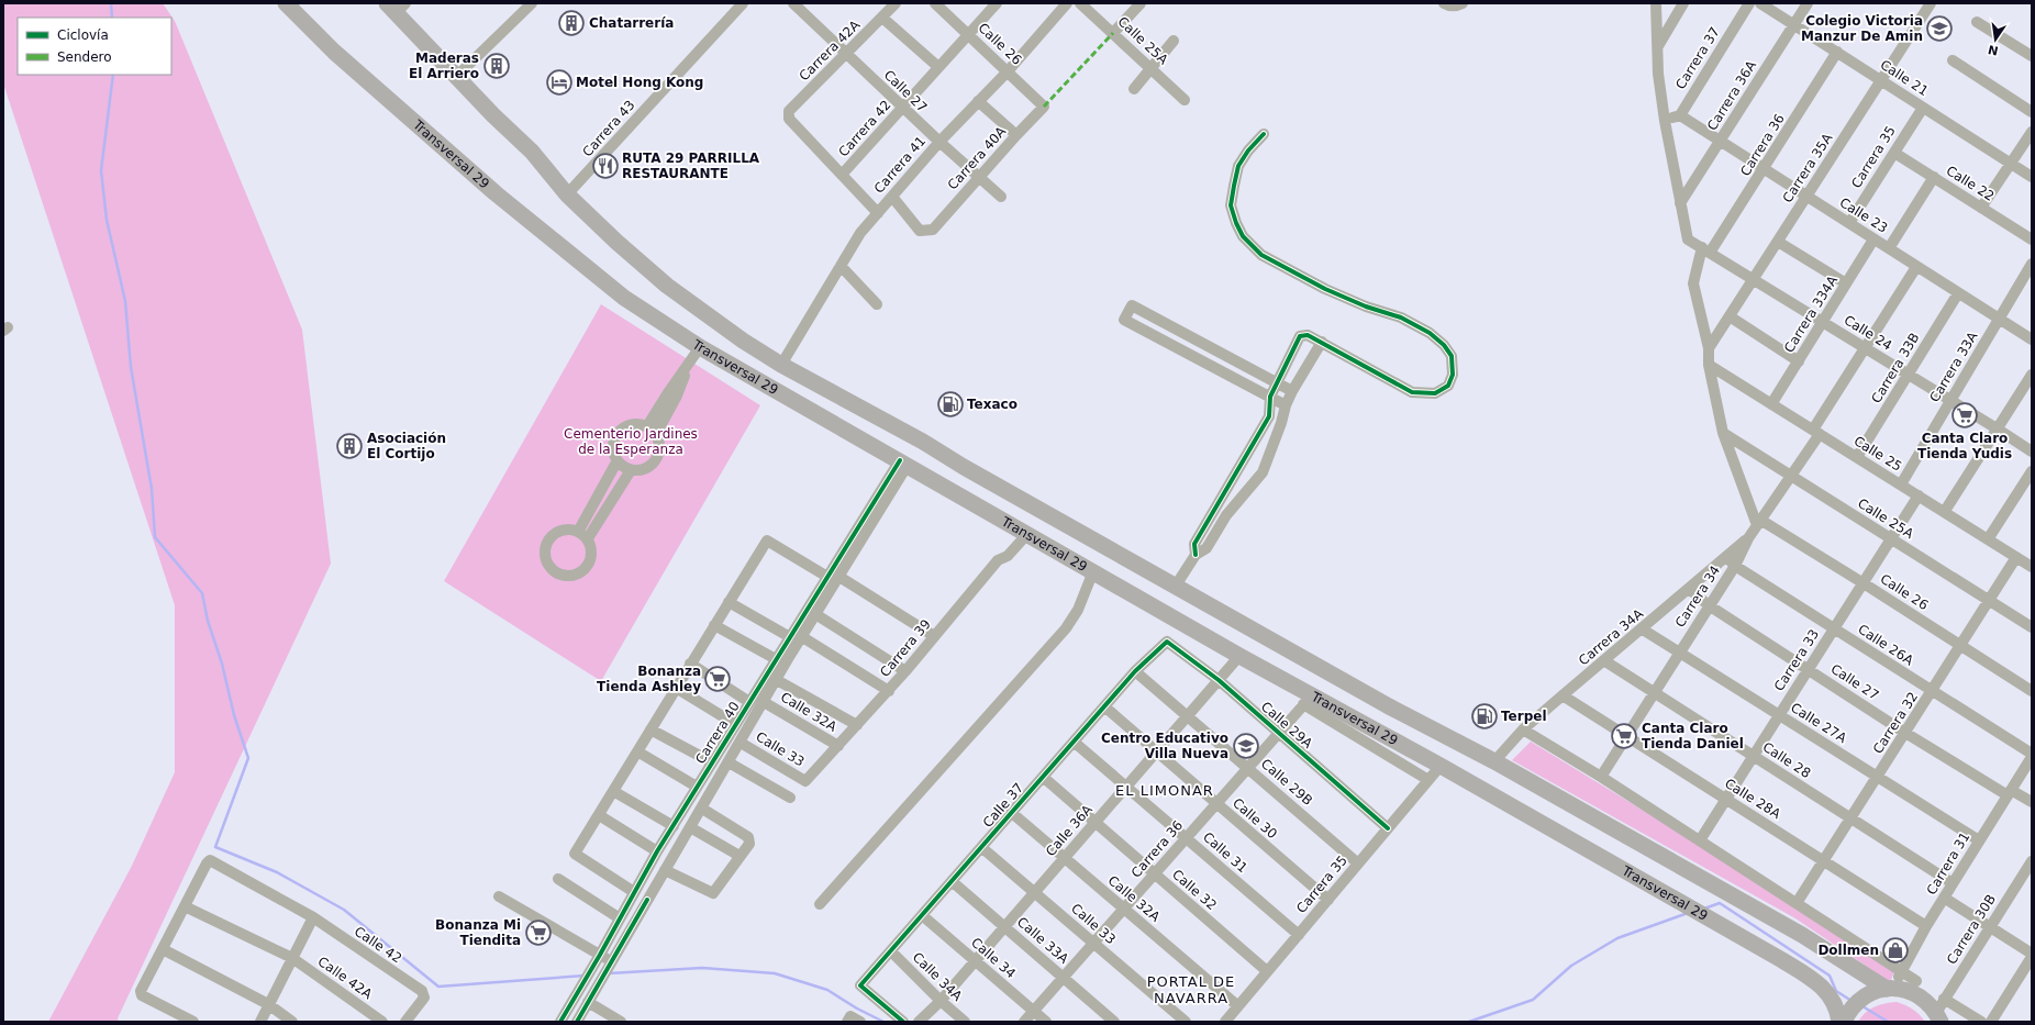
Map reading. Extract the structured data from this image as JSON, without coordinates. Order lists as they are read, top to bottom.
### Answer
{
  "streets": {
    "highway": ["Transversal 29"],
    "street": [
      "Calle 25A",
      "Calle 26",
      "Carrera 42A",
      "Carrera 37",
      "Calle 21",
      "Calle 27",
      "Carrera 36A",
      "Carrera 43",
      "Carrera 42",
      "Carrera 36",
      "Carrera 35",
      "Carrera 40A",
      "Carrera 41",
      "Carrera 35A",
      "Calle 22",
      "Calle 23",
      "Carrera 334A",
      "Calle 24",
      "Carrera 33A",
      "Carrera 33B",
      "Calle 25",
      "Carrera 34",
      "Carrera 34A",
      "Calle 26A",
      "Carrera 39",
      "Carrera 33",
      "Calle 32A",
      "Calle 27A",
      "Carrera 32",
      "Calle 29A",
      "Carrera 40",
      "Calle 33",
      "Calle 28",
      "Calle 29B",
      "Calle 28A",
      "Calle 37",
      "Calle 30",
      "Calle 36A",
      "Calle 31",
      "Carrera 31",
      "Calle 32",
      "Carrera 30B",
      "Calle 33A",
      "Calle 42",
      "Calle 34",
      "Calle 34A",
      "Calle 42A"
    ]
  },
  "crossings": [
    ["Calle 25A", "Carrera 34"],
    ["Calle 25A", "Carrera 33"],
    ["Calle 25A", "Carrera 32"],
    ["Calle 26", "Carrera 42"],
    ["Calle 26", "Carrera 40A"],
    ["Calle 26", "Carrera 41"],
    ["Calle 26", "Carrera 34"],
    ["Calle 26", "Carrera 33"],
    ["Calle 26", "Carrera 32"],
    ["Carrera 42A", "Calle 27"],
    ["Carrera 42A", "Carrera 42"],
    ["Carrera 37", "Calle 23"],
    ["Calle 21", "Carrera 36A"],
    ["Calle 21", "Carrera 36"],
    ["Calle 21", "Carrera 35"],
    ["Calle 21", "Carrera 35A"],
    ["Calle 27", "Carrera 42"],
    ["Calle 27", "Carrera 40A"],
    ["Calle 27", "Carrera 41"],
    ["Calle 27", "Carrera 34"],
    ["Calle 27", "Carrera 34A"],
    ["Calle 27", "Carrera 33"],
    ["Calle 27", "Carrera 32"],
    ["Calle 27", "Carrera 31"],
    ["Carrera 36A", "Calle 23"],
    ["Carrera 36A", "Calle 24"],
    ["Carrera 43", "Transversal 29"],
    ["Carrera 36", "Transversal 29"],
    ["Carrera 36", "Calle 23"],
    ["Carrera 36", "Calle 24"],
    ["Carrera 36", "Calle 32A"],
    ["Carrera 36", "Calle 29A"],
    ["Carrera 36", "Calle 33"],
    ["Carrera 36", "Calle 29B"],
    ["Carrera 36", "Calle 30"],
    ["Carrera 36", "Calle 31"],
    ["Carrera 36", "Calle 32"],
    ["Carrera 36", "Calle 33A"],
    ["Carrera 36", "Calle 34"],
    ["Transversal 29", "Carrera 35"],
    ["Transversal 29", "Carrera 41"],
    ["Transversal 29", "Carrera 34A"],
    ["Transversal 29", "Carrera 39"],
    ["Transversal 29", "Carrera 40"],
    ["Transversal 29", "Calle 36A"],
    ["Transversal 29", "Carrera 31"],
    ["Transversal 29", "Carrera 30B"],
    ["Carrera 35", "Calle 22"],
    ["Carrera 35", "Calle 23"],
    ["Carrera 35", "Calle 32A"],
    ["Carrera 35", "Calle 29A"],
    ["Carrera 35", "Calle 29B"],
    ["Carrera 35", "Calle 30"],
    ["Carrera 35", "Calle 31"],
    ["Carrera 35", "Calle 32"],
    ["Carrera 40A", "Carrera 41"],
    ["Carrera 35A", "Calle 23"],
    ["Carrera 35A", "Calle 24"],
    ["Calle 23", "Carrera 334A"],
    ["Calle 23", "Carrera 33A"],
    ["Calle 23", "Carrera 33B"],
    ["Calle 23", "Carrera 34"],
    ["Carrera 334A", "Calle 24"],
    ["Carrera 334A", "Calle 25"],
    ["Calle 24", "Carrera 33A"],
    ["Calle 24", "Carrera 33B"],
    ["Calle 24", "Carrera 34"],
    ["Carrera 33A", "Calle 25"],
    ["Carrera 33B", "Calle 25"],
    ["Calle 25", "Carrera 34"],
    ["Calle 25", "Carrera 33"],
    ["Calle 25", "Carrera 32"],
    ["Carrera 34", "Carrera 34A"],
    ["Carrera 34", "Calle 26A"],
    ["Carrera 34", "Calle 27A"],
    ["Carrera 34", "Calle 28"],
    ["Carrera 34", "Calle 28A"],
    ["Carrera 34A", "Calle 26A"],
    ["Carrera 34A", "Calle 27A"],
    ["Carrera 34A", "Calle 28"],
    ["Carrera 34A", "Calle 28A"],
    ["Calle 26A", "Carrera 33"],
    ["Calle 26A", "Carrera 32"],
    ["Calle 26A", "Carrera 31"],
    ["Carrera 39", "Calle 32A"],
    ["Carrera 39", "Calle 33"],
    ["Carrera 33", "Calle 27A"],
    ["Carrera 33", "Calle 28"],
    ["Carrera 33", "Calle 28A"],
    ["Calle 32A", "Carrera 40"],
    ["Calle 32A", "Calle 37"],
    ["Calle 32A", "Calle 36A"],
    ["Calle 27A", "Carrera 32"],
    ["Calle 27A", "Carrera 31"],
    ["Carrera 32", "Calle 28"],
    ["Carrera 32", "Calle 28A"],
    ["Calle 29A", "Calle 37"],
    ["Calle 29A", "Calle 36A"],
    ["Carrera 40", "Calle 33"],
    ["Calle 33", "Calle 37"],
    ["Calle 33", "Calle 36A"],
    ["Calle 28", "Carrera 31"],
    ["Calle 29B", "Calle 37"],
    ["Calle 29B", "Calle 36A"],
    ["Calle 28A", "Carrera 31"],
    ["Calle 37", "Calle 30"],
    ["Calle 37", "Calle 31"],
    ["Calle 37", "Calle 32"],
    ["Calle 37", "Calle 33A"],
    ["Calle 37", "Calle 34"],
    ["Calle 37", "Calle 34A"],
    ["Calle 30", "Calle 36A"],
    ["Calle 36A", "Calle 31"],
    ["Calle 36A", "Calle 32"],
    ["Calle 36A", "Calle 33A"],
    ["Calle 36A", "Calle 34"],
    ["Calle 36A", "Calle 34A"],
    ["Calle 42", "Calle 42A"]
  ],
  "districts": ["EL LIMONAR", "PORTAL DE NAVARRA"],
  "parks": ["Cementerio Jardines de la Esperanza"],
  "places": {
    "building": ["Chatarrería", "Maderas El Arriero", "Asociación El Cortijo"],
    "school or university": ["Colegio Victoria Manzur De Amin", "Centro Educativo Villa Nueva"],
    "hotel": ["Motel Hong Kong"],
    "restaurant": ["RUTA 29 PARRILLA RESTAURANTE"],
    "fuel station": ["Texaco", "Terpel"],
    "supermarket": [
      "Canta Claro Tienda Yudis",
      "Bonanza Tienda Ashley",
      "Canta Claro Tienda Daniel",
      "Bonanza Mi Tiendita"
    ],
    "shop": ["Dollmen"]
  },
  "legend": ["Ciclovía", "Sendero"],
  "north": "bottom"
}
